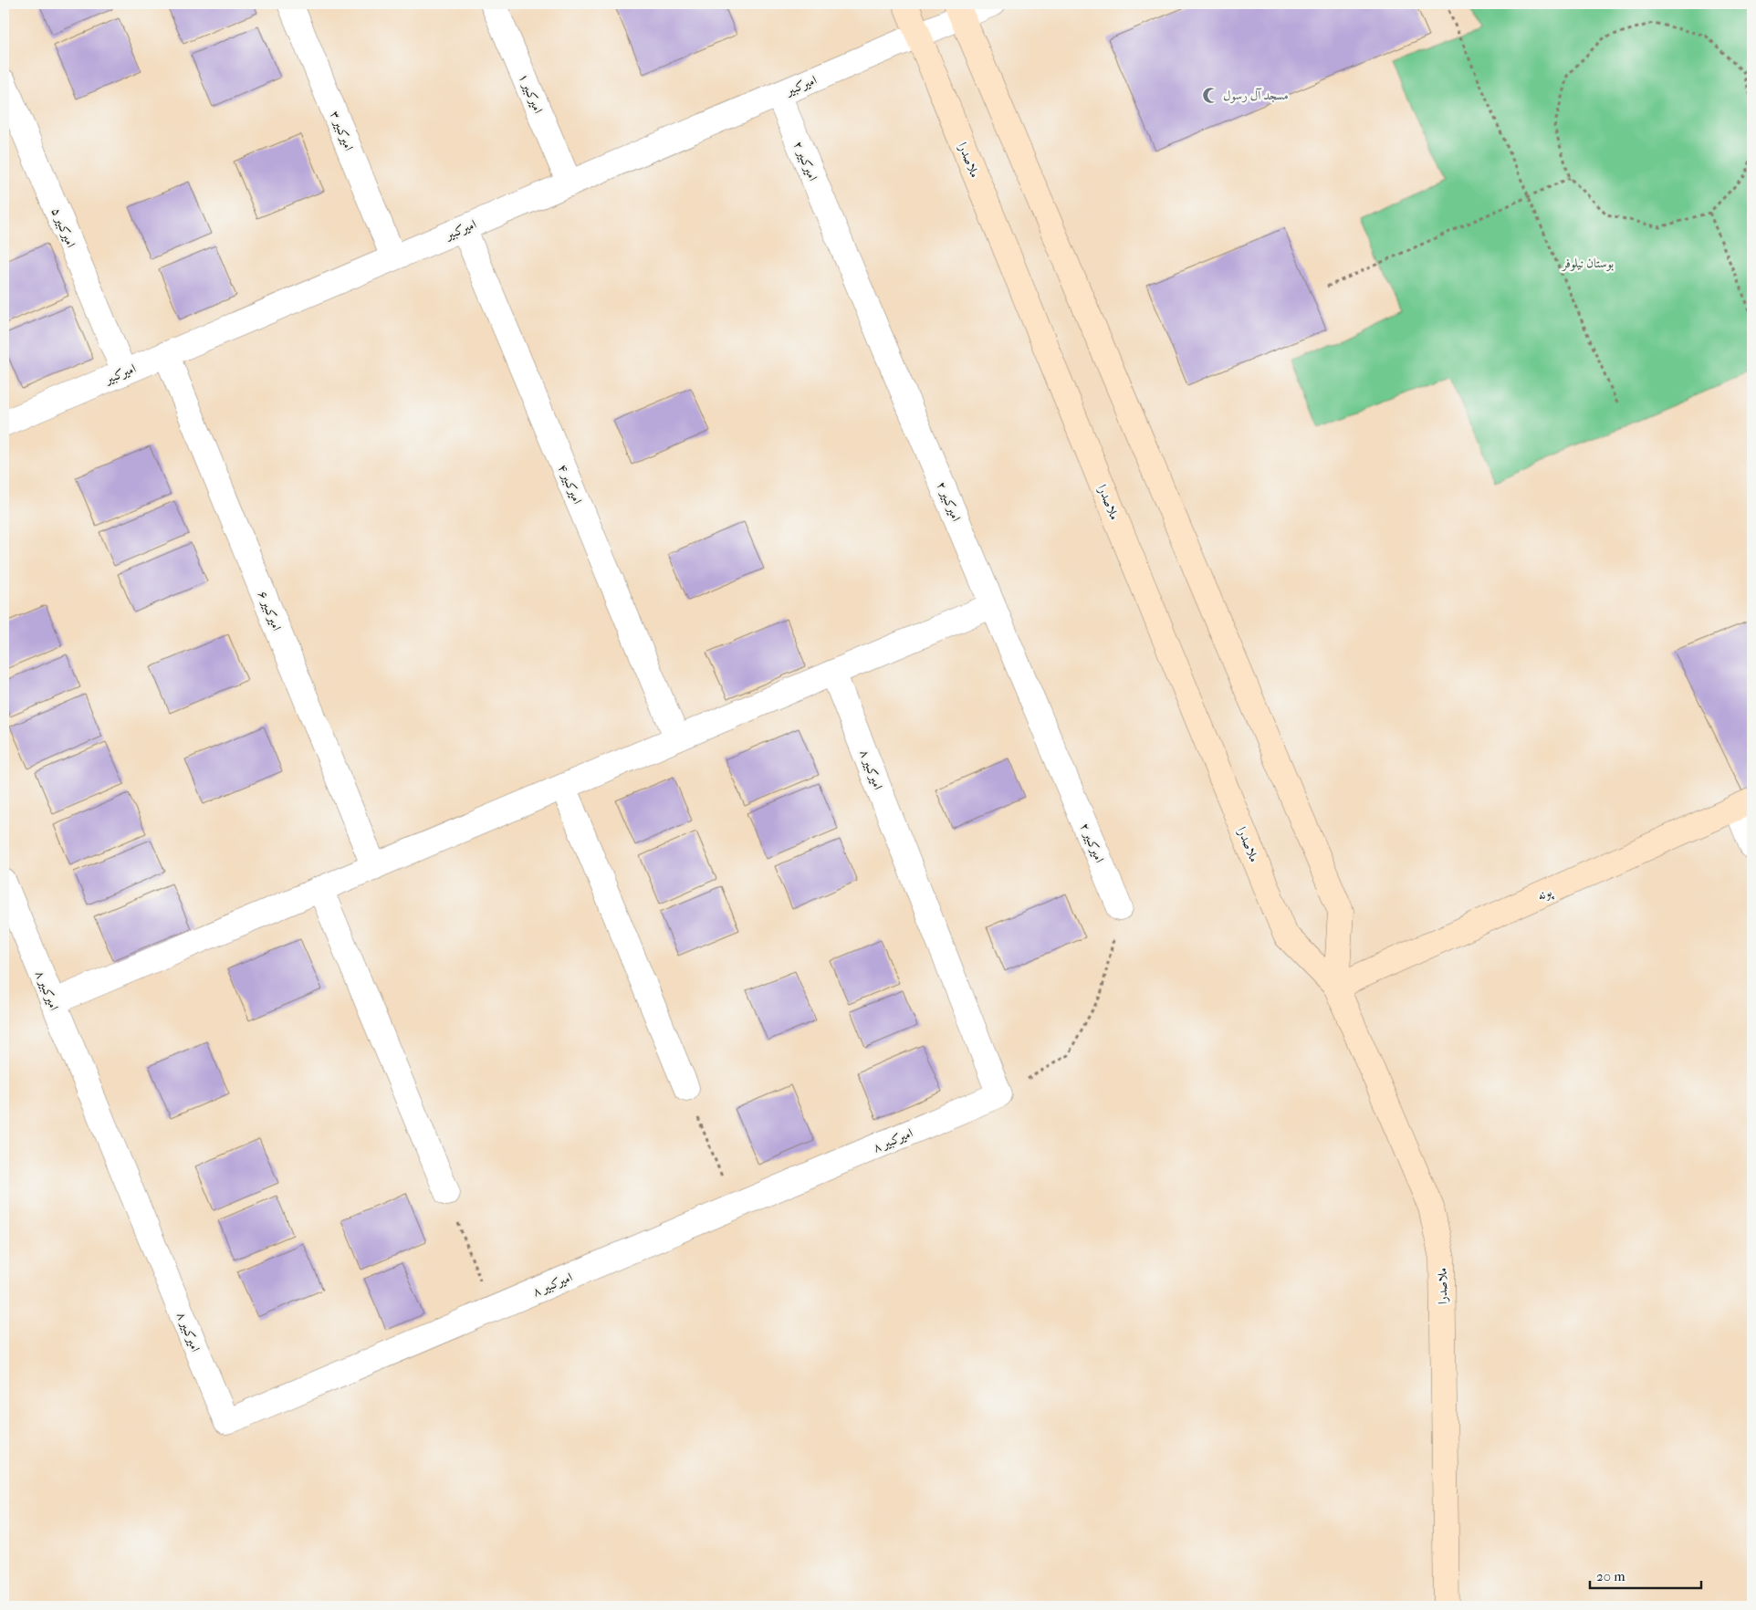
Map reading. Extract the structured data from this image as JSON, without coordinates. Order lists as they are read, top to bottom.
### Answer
{
  "streets": {
    "street": [
      "امیرکبیر",
      "امیرکبیر ۱",
      "امیرکبیر ۳",
      "ملاصدرا",
      "امیرکبیر ۲",
      "امیرکبیر ۵",
      "امیرکبیر ۴",
      "امیرکبیر ۶",
      "امیرکبیر ۸",
      "پونه"
    ]
  },
  "crossings": [
    ["امیرکبیر", "امیرکبیر ۱"],
    ["امیرکبیر", "امیرکبیر ۳"],
    ["امیرکبیر", "ملاصدرا"],
    ["امیرکبیر", "امیرکبیر ۲"],
    ["امیرکبیر", "امیرکبیر ۵"],
    ["امیرکبیر", "امیرکبیر ۴"],
    ["امیرکبیر", "امیرکبیر ۶"],
    ["ملاصدرا", "پونه"]
  ],
  "parks": ["بوستان نیلوفر"],
  "places": {
    "mosque": ["مسجد آل رسول"]
  },
  "scale_bar": "20 m"
}
